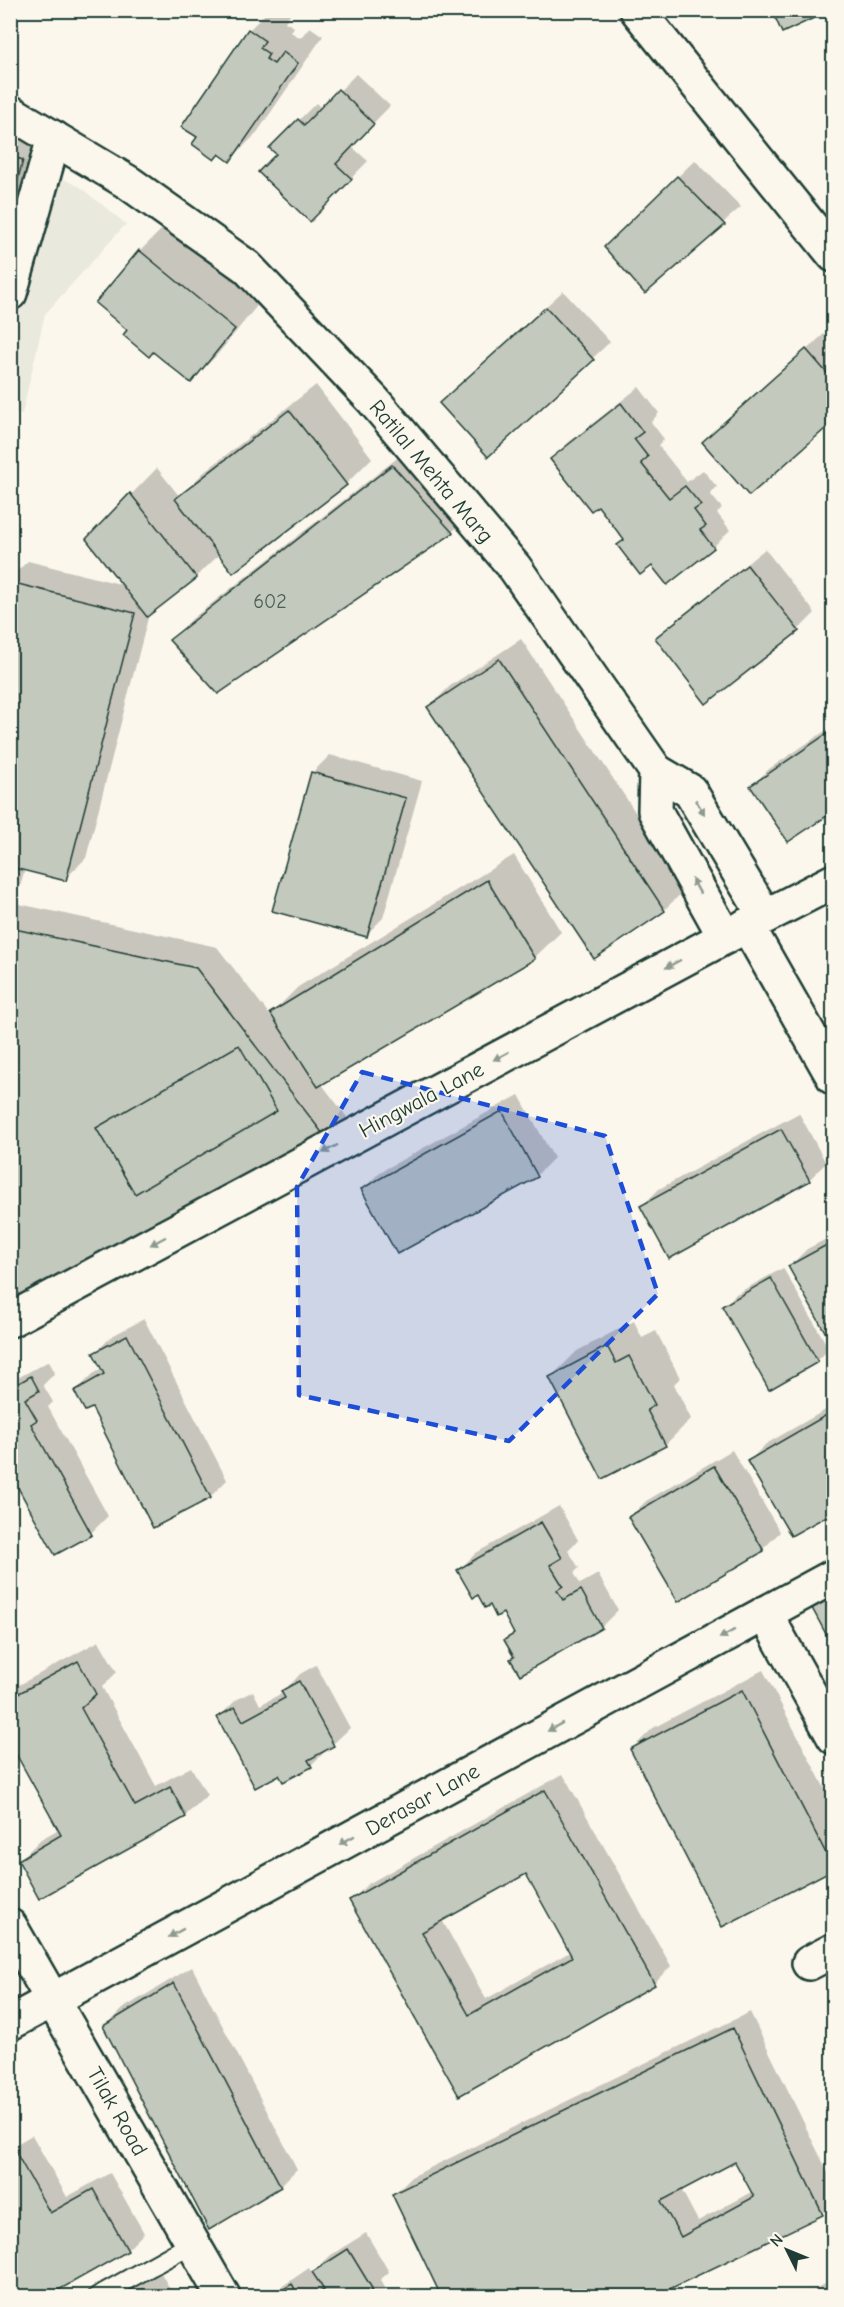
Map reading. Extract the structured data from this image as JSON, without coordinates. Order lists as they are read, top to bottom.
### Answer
{
  "streets": {
    "street": [
      "Ratilal Mehta Marg",
      "Hingwala Lane",
      "Derasar Lane",
      "Tilak Road"
    ]
  },
  "crossings": [
    ["Derasar Lane", "Tilak Road"]
  ],
  "one_way": ["Hingwala Lane", "Derasar Lane"],
  "house_numbers": ["602"],
  "north": "top left"
}
